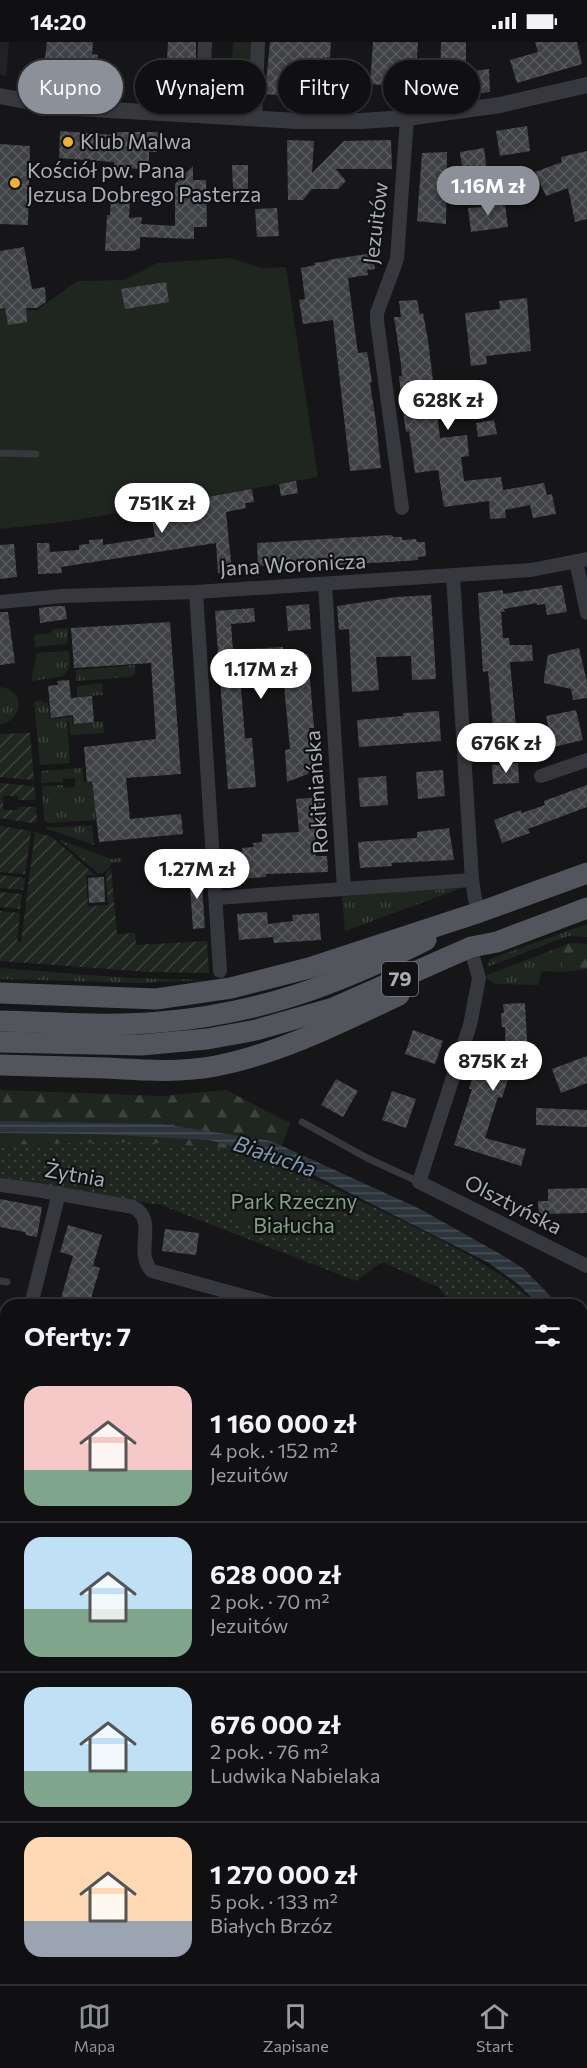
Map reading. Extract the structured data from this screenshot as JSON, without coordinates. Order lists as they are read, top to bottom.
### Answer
{
  "streets": {
    "main road": ["79"],
    "street": [
      "Jezuitów",
      "Jana Woronicza",
      "Rokitniańska",
      "Żytnia",
      "Olsztyńska"
    ]
  },
  "crossings": [
    ["Jana Woronicza", "Rokitniańska"]
  ],
  "water": ["Białucha"],
  "parks": ["Park Rzeczny Białucha"],
  "places": ["Klub Malwa", "Kościół pw. Pana Jezusa Dobrego Pasterza"],
  "page": {
    "status": "14:20",
    "chip": [
      "Kupno",
      "Wynajem",
      "Filtry",
      "Nowe"
    ],
    "price": [
      "1.16M zł",
      "628K zł",
      "751K zł",
      "1.17M zł",
      "676K zł",
      "1.27M zł",
      "875K zł"
    ],
    "heading": "Oferty: 7",
    "list": [
      {
        "name": "1 160 000 zł",
        "note": "4 pok. · 152 m² · Jezuitów"
      },
      {
        "name": "628 000 zł",
        "note": "2 pok. · 70 m² · Jezuitów"
      },
      {
        "name": "676 000 zł",
        "note": "2 pok. · 76 m² · Ludwika Nabielaka"
      },
      {
        "name": "1 270 000 zł",
        "note": "5 pok. · 133 m² · Białych Brzóz"
      }
    ],
    "tabs": ["Mapa", "Zapisane", "Start"]
  }
}
